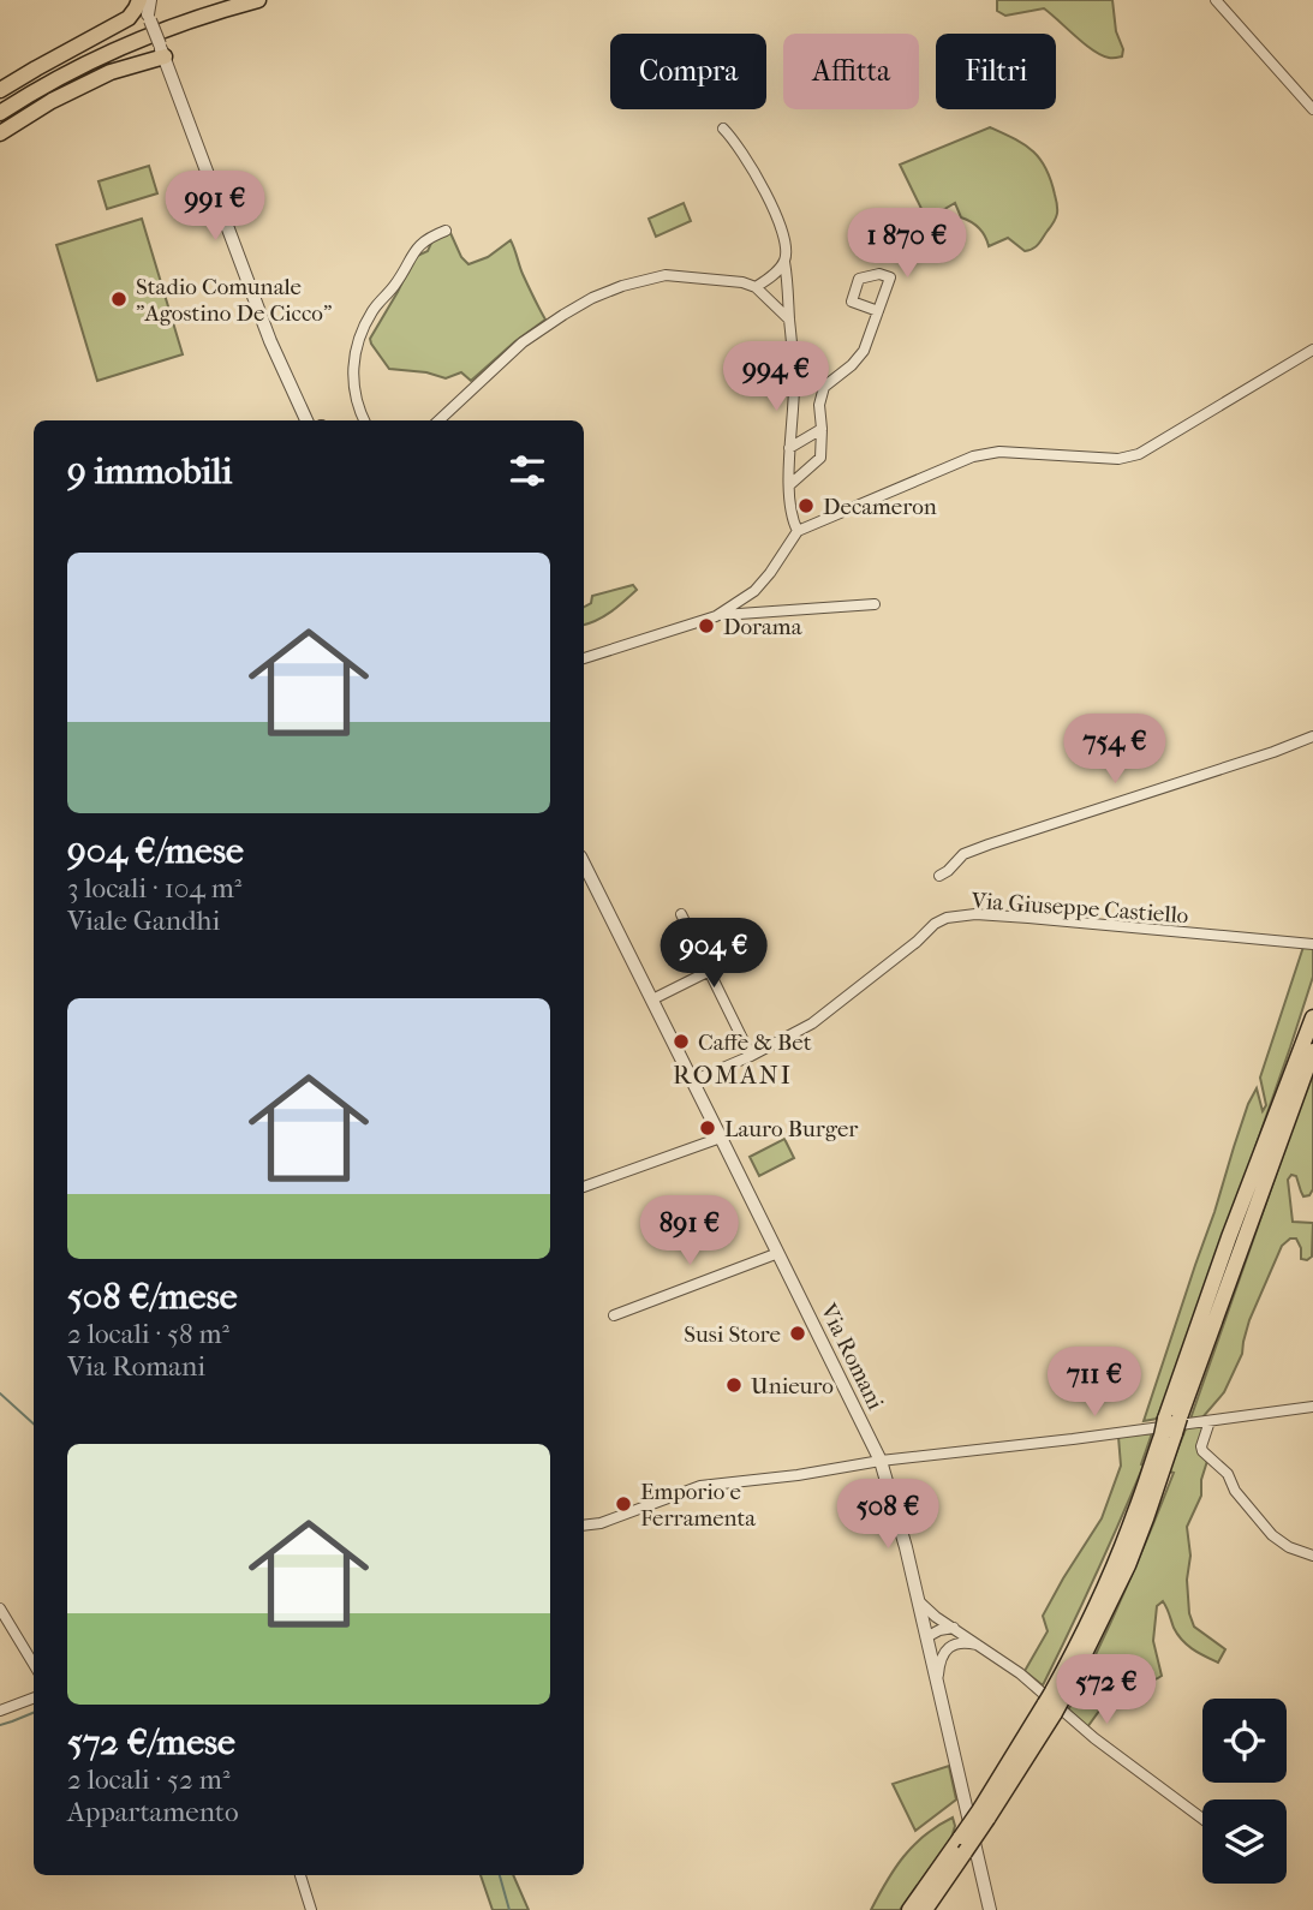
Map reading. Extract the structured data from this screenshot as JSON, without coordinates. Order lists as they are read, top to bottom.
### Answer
{
  "streets": {
    "street": ["Via Giuseppe Castiello", "Via Romani"]
  },
  "crossings": [
    ["Via Giuseppe Castiello", "Via Romani"]
  ],
  "districts": ["ROMANI"],
  "places": [
    "Stadio Comunale \"Agostino De Cicco\"",
    "Decameron",
    "Dorama",
    "Caffe & Bet",
    "Lauro Burger",
    "Susi Store",
    "Unieuro",
    "Emporio e Ferramenta"
  ],
  "page": {
    "chip": ["Compra", "Affitta", "Filtri"],
    "price": [
      "991 €",
      "1 870 €",
      "994 €",
      "754 €",
      "904 €",
      "891 €",
      "711 €",
      "508 €",
      "572 €"
    ],
    "heading": "9 immobili",
    "list": [
      {
        "name": "904 €/mese",
        "note": "3 locali · 104 m² · Viale Gandhi"
      },
      {
        "name": "508 €/mese",
        "note": "2 locali · 58 m² · Via Romani"
      },
      {
        "name": "572 €/mese",
        "note": "2 locali · 52 m² · Appartamento"
      }
    ]
  }
}
